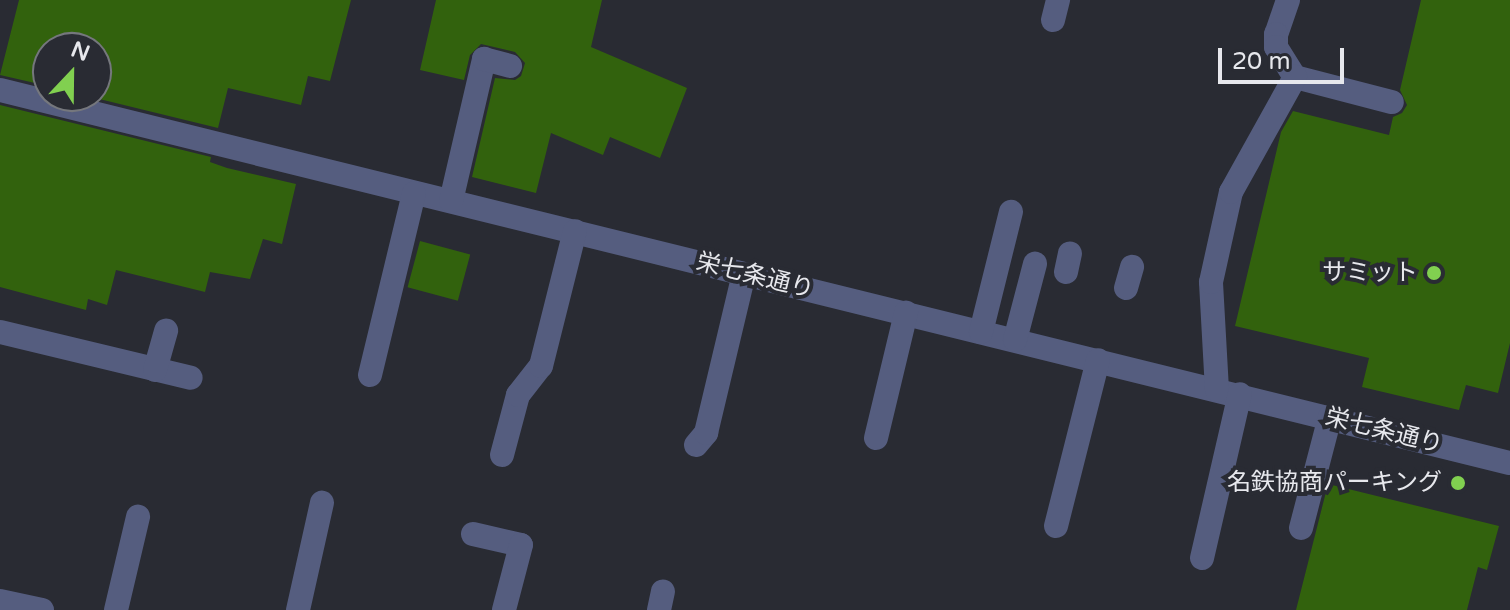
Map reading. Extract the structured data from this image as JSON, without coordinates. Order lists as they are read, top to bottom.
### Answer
{
  "streets": {
    "street": ["栄七条通り"]
  },
  "places": ["サミット", "名鉄協商パーキング"],
  "scale_bar": "20 m",
  "north": "top"
}
